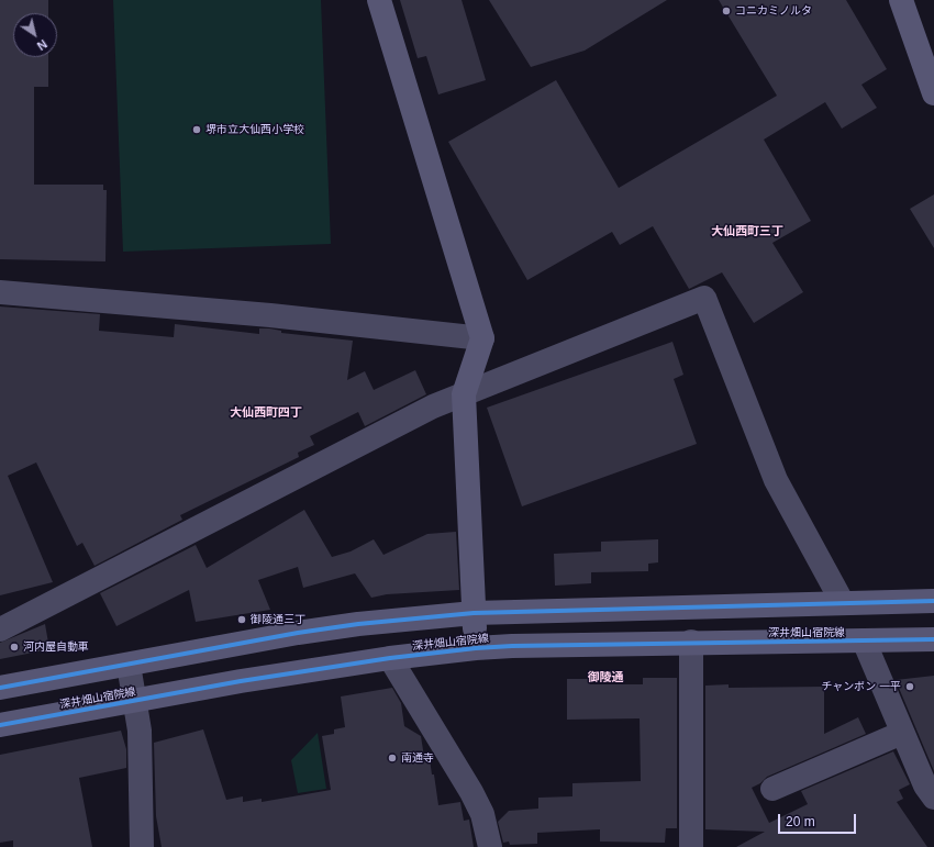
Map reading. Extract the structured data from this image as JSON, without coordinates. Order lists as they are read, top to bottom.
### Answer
{
  "streets": {
    "main road": ["深井畑山宿院線"]
  },
  "districts": ["大仙西町三丁", "大仙西町四丁", "御陵通"],
  "places": [
    "コニカミノルタ",
    "堺市立大仙西小学校",
    "御陵通三丁",
    "河内屋自動車",
    "チャンポン 一平",
    "南通寺"
  ],
  "scale_bar": "20 m",
  "north": "bottom right"
}
